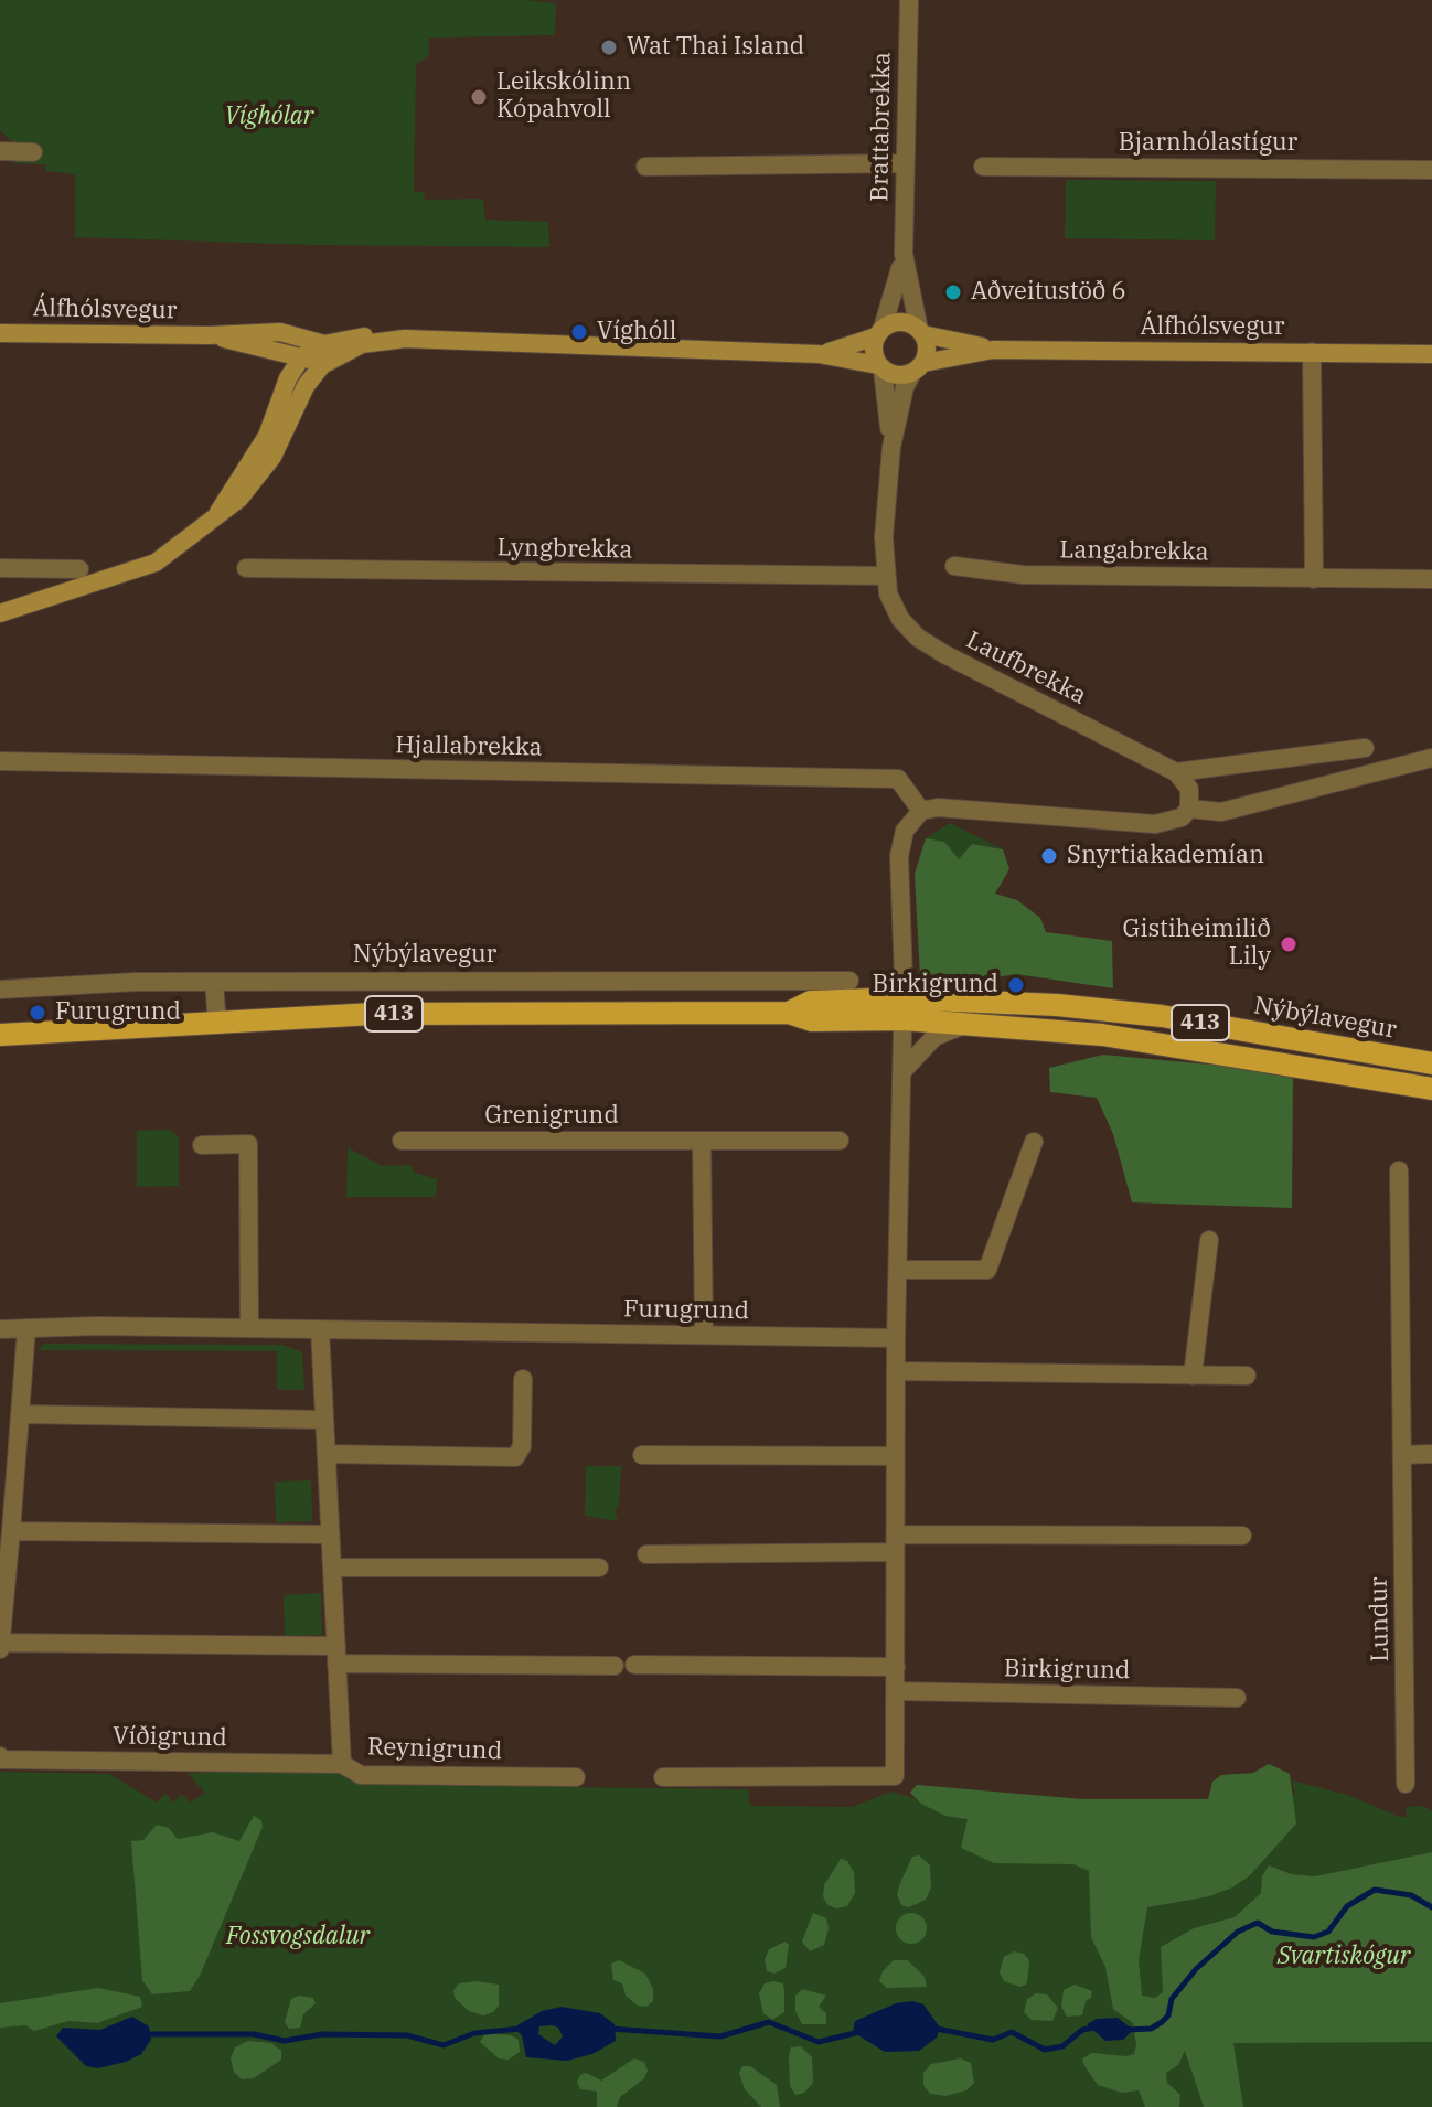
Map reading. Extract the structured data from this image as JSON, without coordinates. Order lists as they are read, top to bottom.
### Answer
{
  "streets": {
    "main road": ["Nýbýlavegur", "413"],
    "street": [
      "Brattabrekka",
      "Bjarnhólastígur",
      "Álfhólsvegur",
      "Lyngbrekka",
      "Langabrekka",
      "Laufbrekka",
      "Hjallabrekka",
      "Grenigrund",
      "Furugrund",
      "Lundur",
      "Birkigrund",
      "Víðigrund",
      "Reynigrund"
    ]
  },
  "crossings": [
    ["Brattabrekka", "Álfhólsvegur"],
    ["Lyngbrekka", "Laufbrekka"],
    ["Furugrund", "Reynigrund"],
    ["Víðigrund", "Reynigrund"]
  ],
  "parks": ["Víghólar", "Fossvogsdalur", "Svartiskógur"],
  "places": [
    "Wat Thai Island",
    "Leikskólinn Kópahvoll",
    "Aðveitustöð 6",
    "Víghóll",
    "Snyrtiakademían",
    "Gistiheimilið Lily",
    "Birkigrund",
    "Furugrund"
  ]
}
